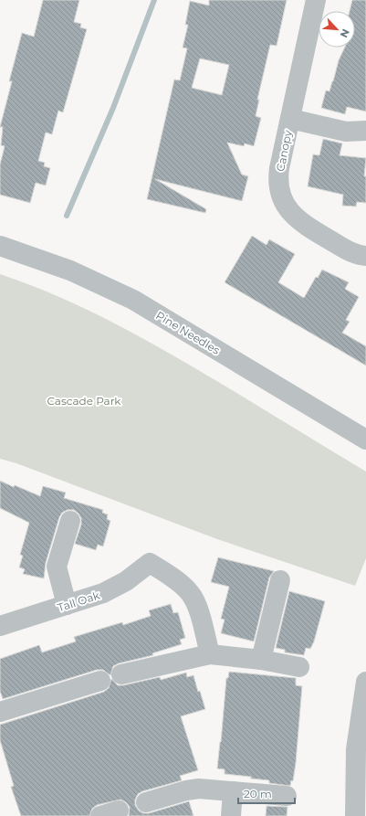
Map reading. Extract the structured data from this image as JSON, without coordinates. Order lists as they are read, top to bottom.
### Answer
{
  "streets": {
    "street": ["Canopy", "Pine Needles", "Tall Oak"]
  },
  "parks": ["Cascade Park"],
  "scale_bar": "20 m",
  "north": "bottom right"
}
